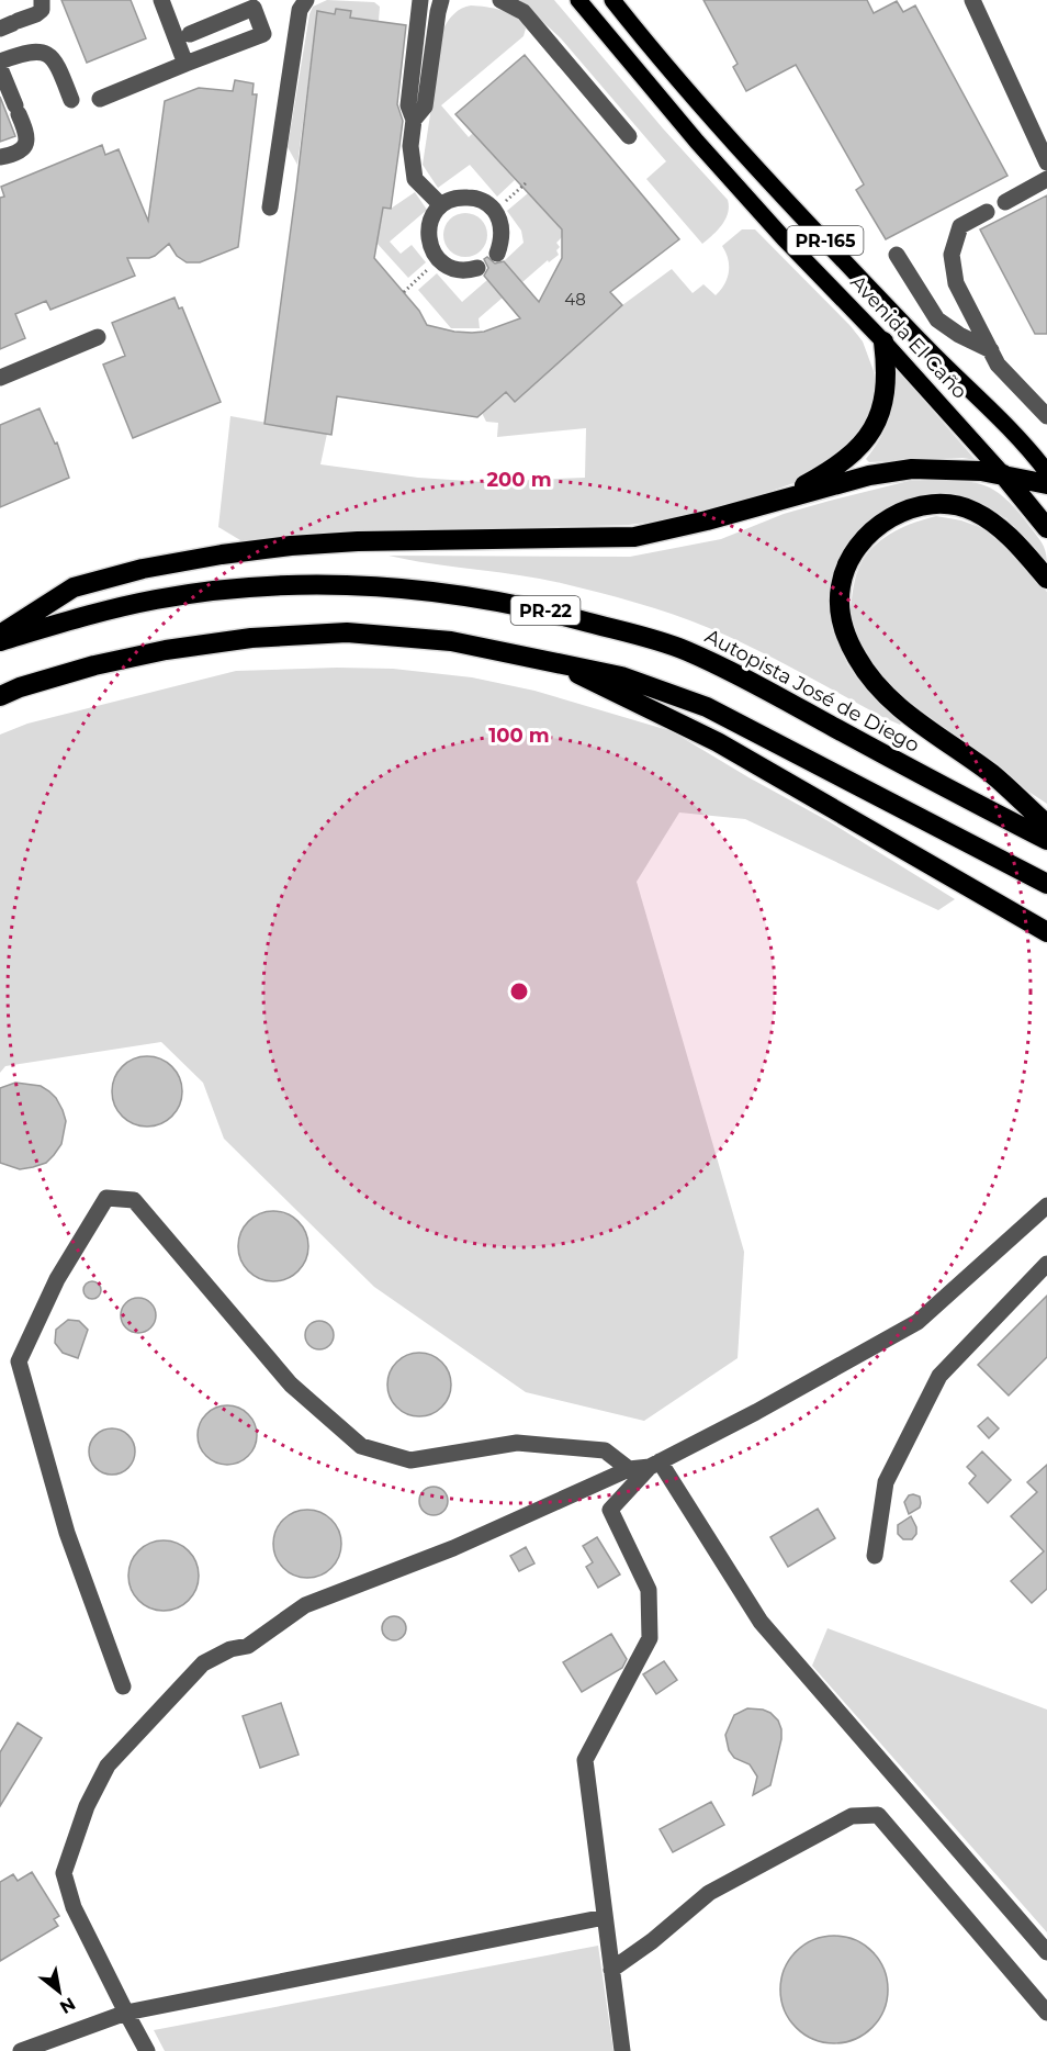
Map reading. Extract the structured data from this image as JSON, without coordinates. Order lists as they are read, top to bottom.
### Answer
{
  "streets": {
    "highway": [
      "PR-165",
      "Avenida El Caño",
      "PR-22",
      "Autopista José de Diego"
    ]
  },
  "house_numbers": ["48"],
  "north": "bottom right",
  "rings": ["200 m", "100 m"]
}
